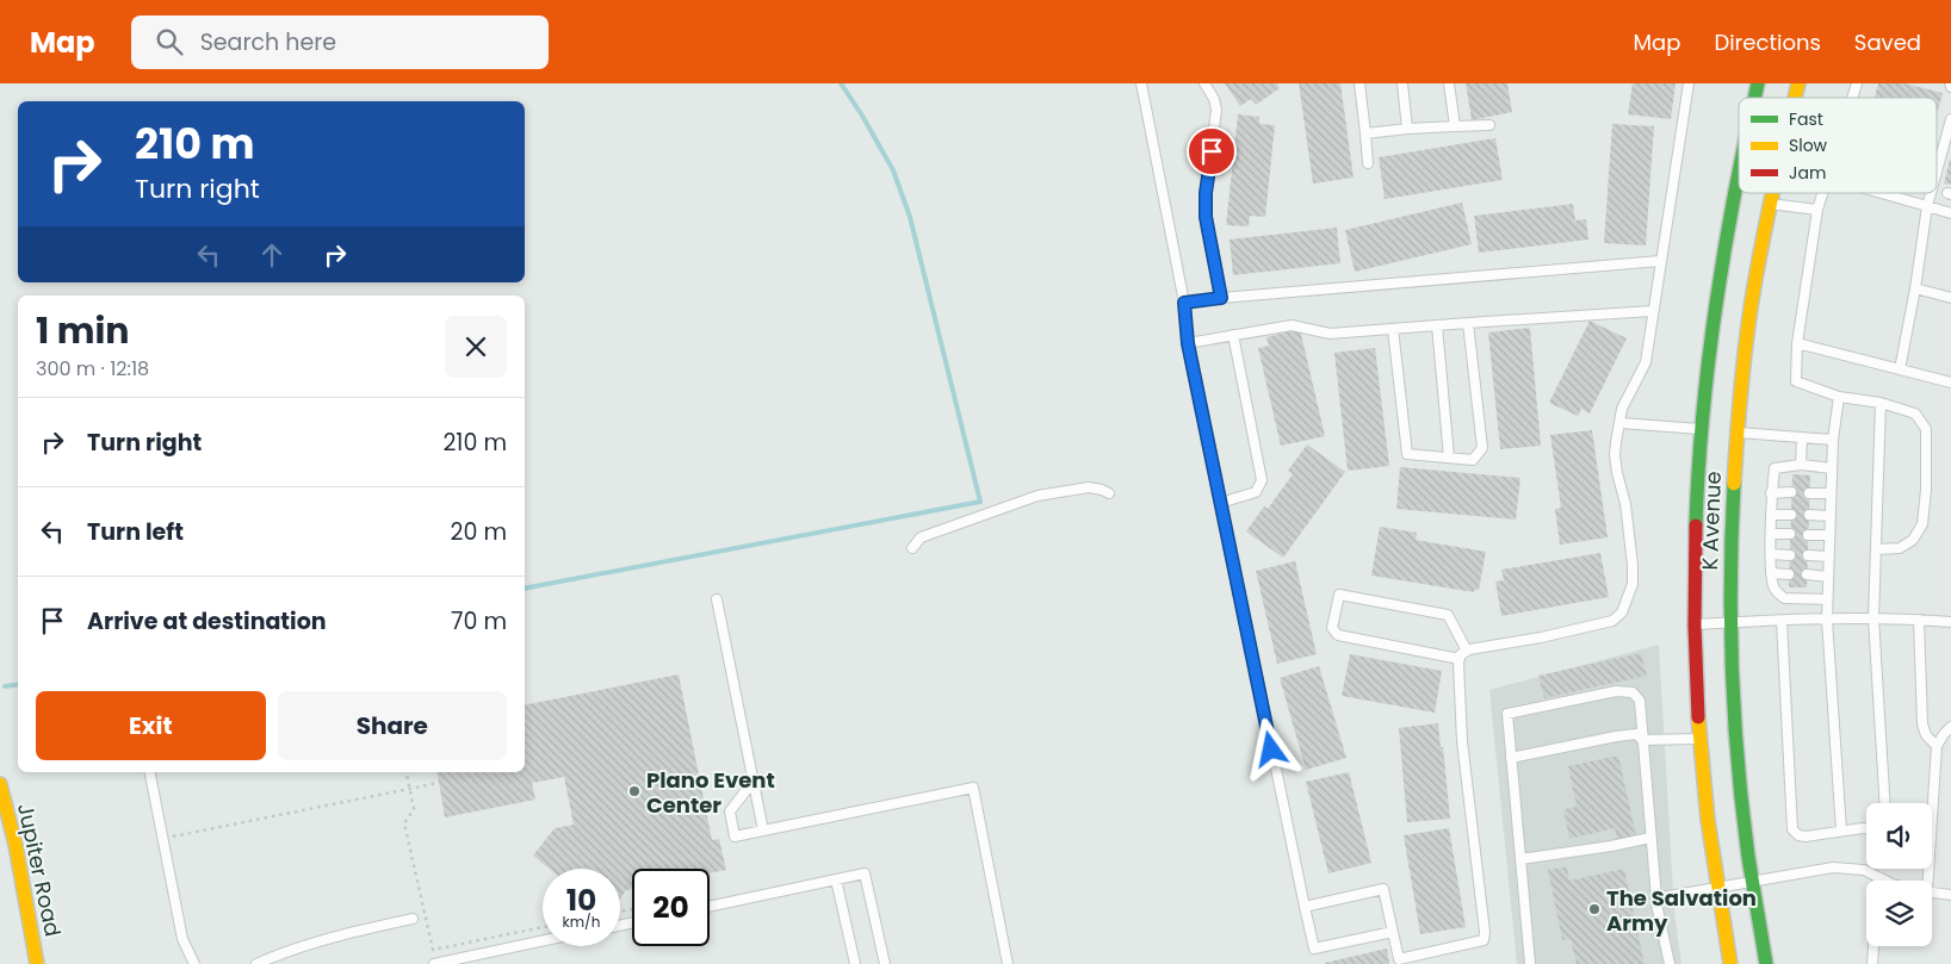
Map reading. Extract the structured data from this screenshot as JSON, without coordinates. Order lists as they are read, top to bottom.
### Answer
{
  "streets": {
    "main road": ["K Avenue", "Jupiter Road"]
  },
  "places": ["Plano Event Center", "The Salvation Army"],
  "legend": ["Fast", "Slow", "Jam"],
  "page": {
    "header": "Map",
    "search": "Search here",
    "nav": ["Map", "Directions", "Saved"],
    "turn": ["210 m", "Turn right"],
    "heading": ["1 min", "300 m · 12:18"],
    "list": [
      {
        "name": "Turn right",
        "value": "210 m"
      },
      {
        "name": "Turn left",
        "value": "20 m"
      },
      {
        "name": "Arrive at destination",
        "value": "70 m"
      }
    ],
    "buttons": ["Exit", "Share"],
    "speed": "10 km/h",
    "limit": "20"
  }
}
